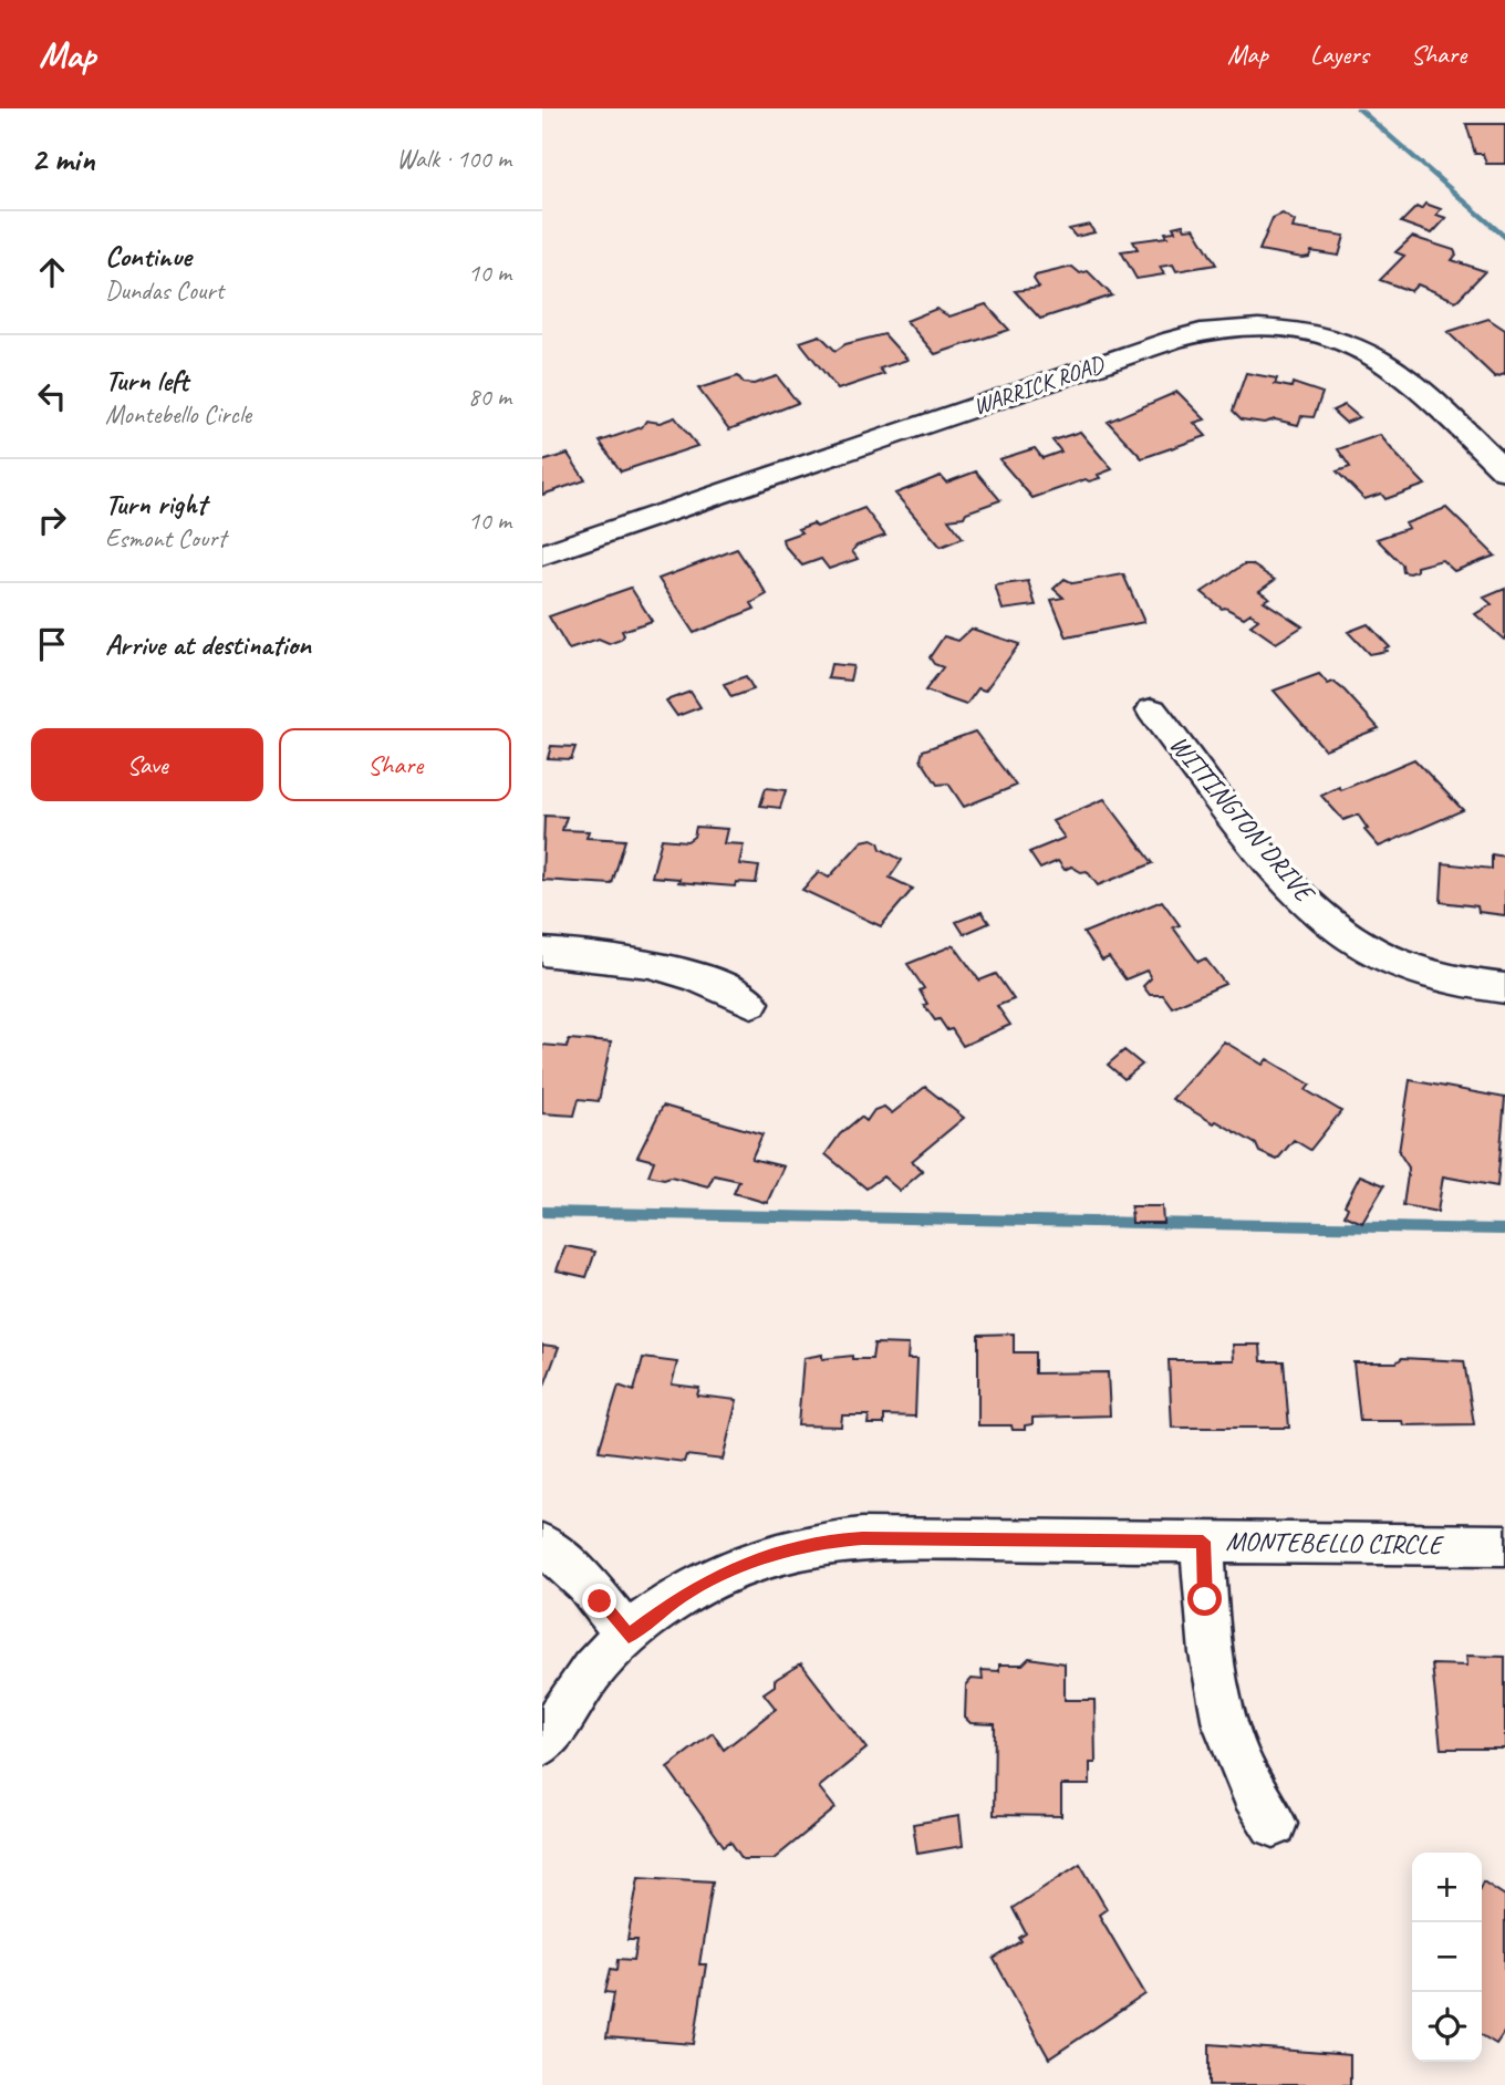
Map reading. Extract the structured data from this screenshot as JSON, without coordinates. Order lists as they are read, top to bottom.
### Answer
{
  "streets": {
    "street": ["WARRICK ROAD", "WITTINGTON DRIVE", "MONTEBELLO CIRCLE"]
  },
  "page": {
    "header": "Map",
    "nav": ["Map", "Layers", "Share"],
    "heading": ["2 min", "Walk · 100 m"],
    "list": [
      ["Continue", "Dundas Court", "10 m"],
      ["Turn left", "Montebello Circle", "80 m"],
      ["Turn right", "Esmont Court", "10 m"],
      "Arrive at destination"
    ],
    "buttons": ["Save", "Share"],
    "map_buttons": ["+", "−"]
  }
}
